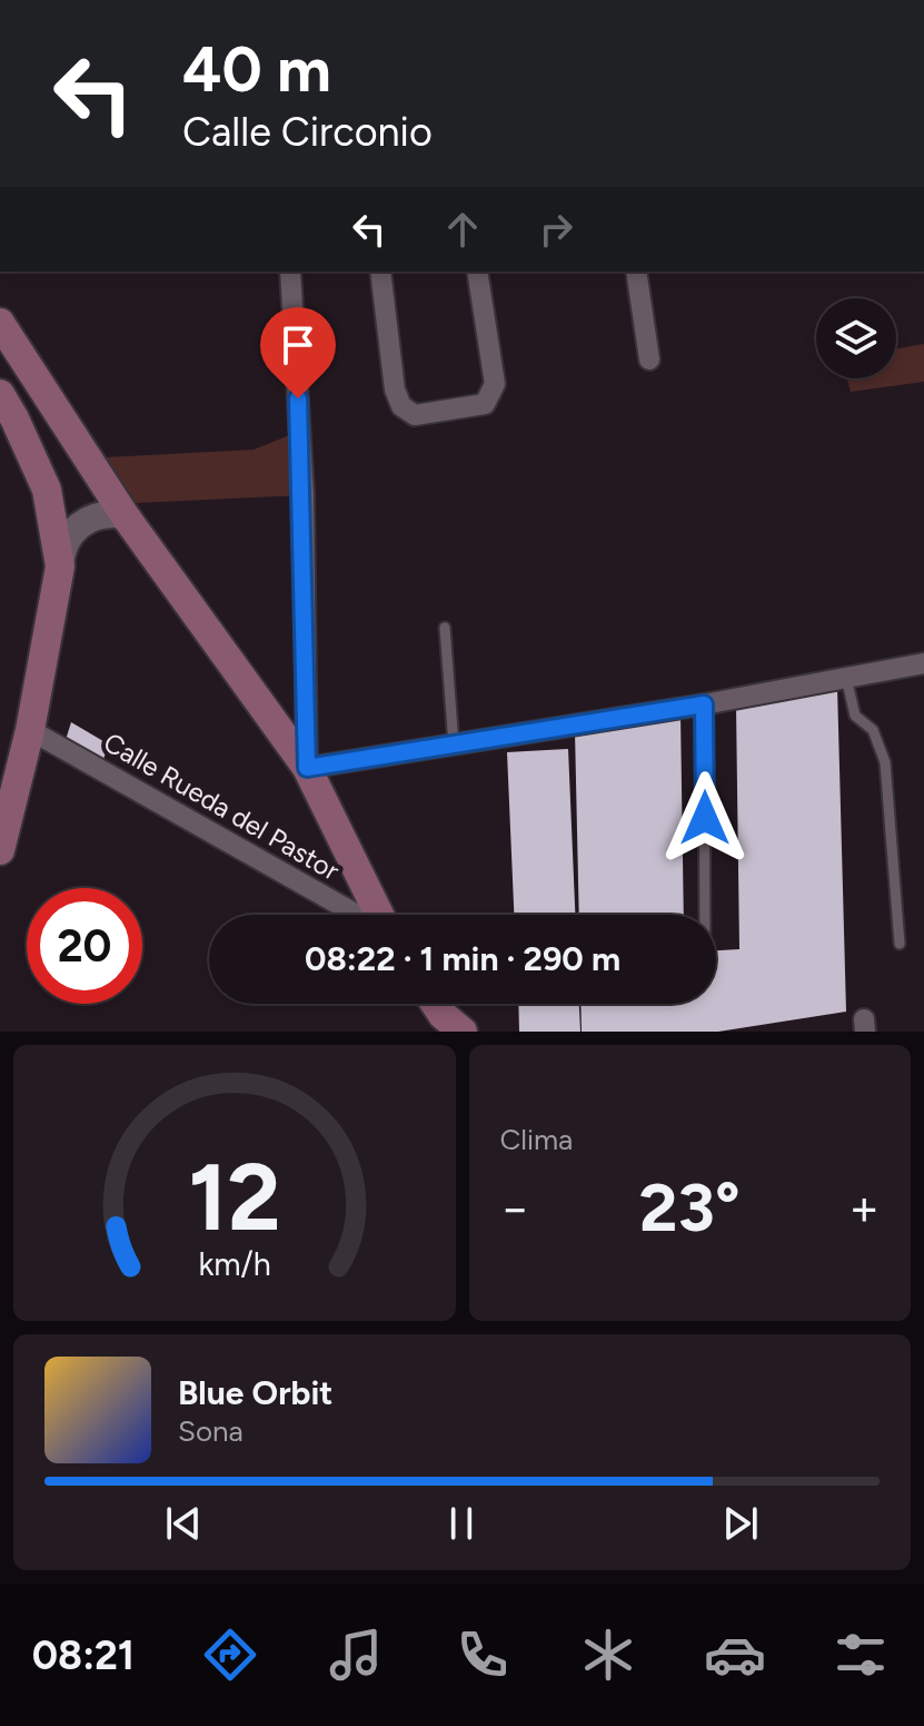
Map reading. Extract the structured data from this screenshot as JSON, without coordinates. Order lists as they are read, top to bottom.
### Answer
{
  "streets": {
    "street": ["Calle Rueda del Pastor"]
  },
  "page": {
    "turn": ["40 m", "Calle Circonio"],
    "limit": "20",
    "trip": "08:22 · 1 min · 290 m",
    "tile": "Clima",
    "heat": ["−", "23°", "+"],
    "song": ["Blue Orbit", "Sona"],
    "tabs": "08:21",
    "gauge": ["12", "km/h"]
  }
}
